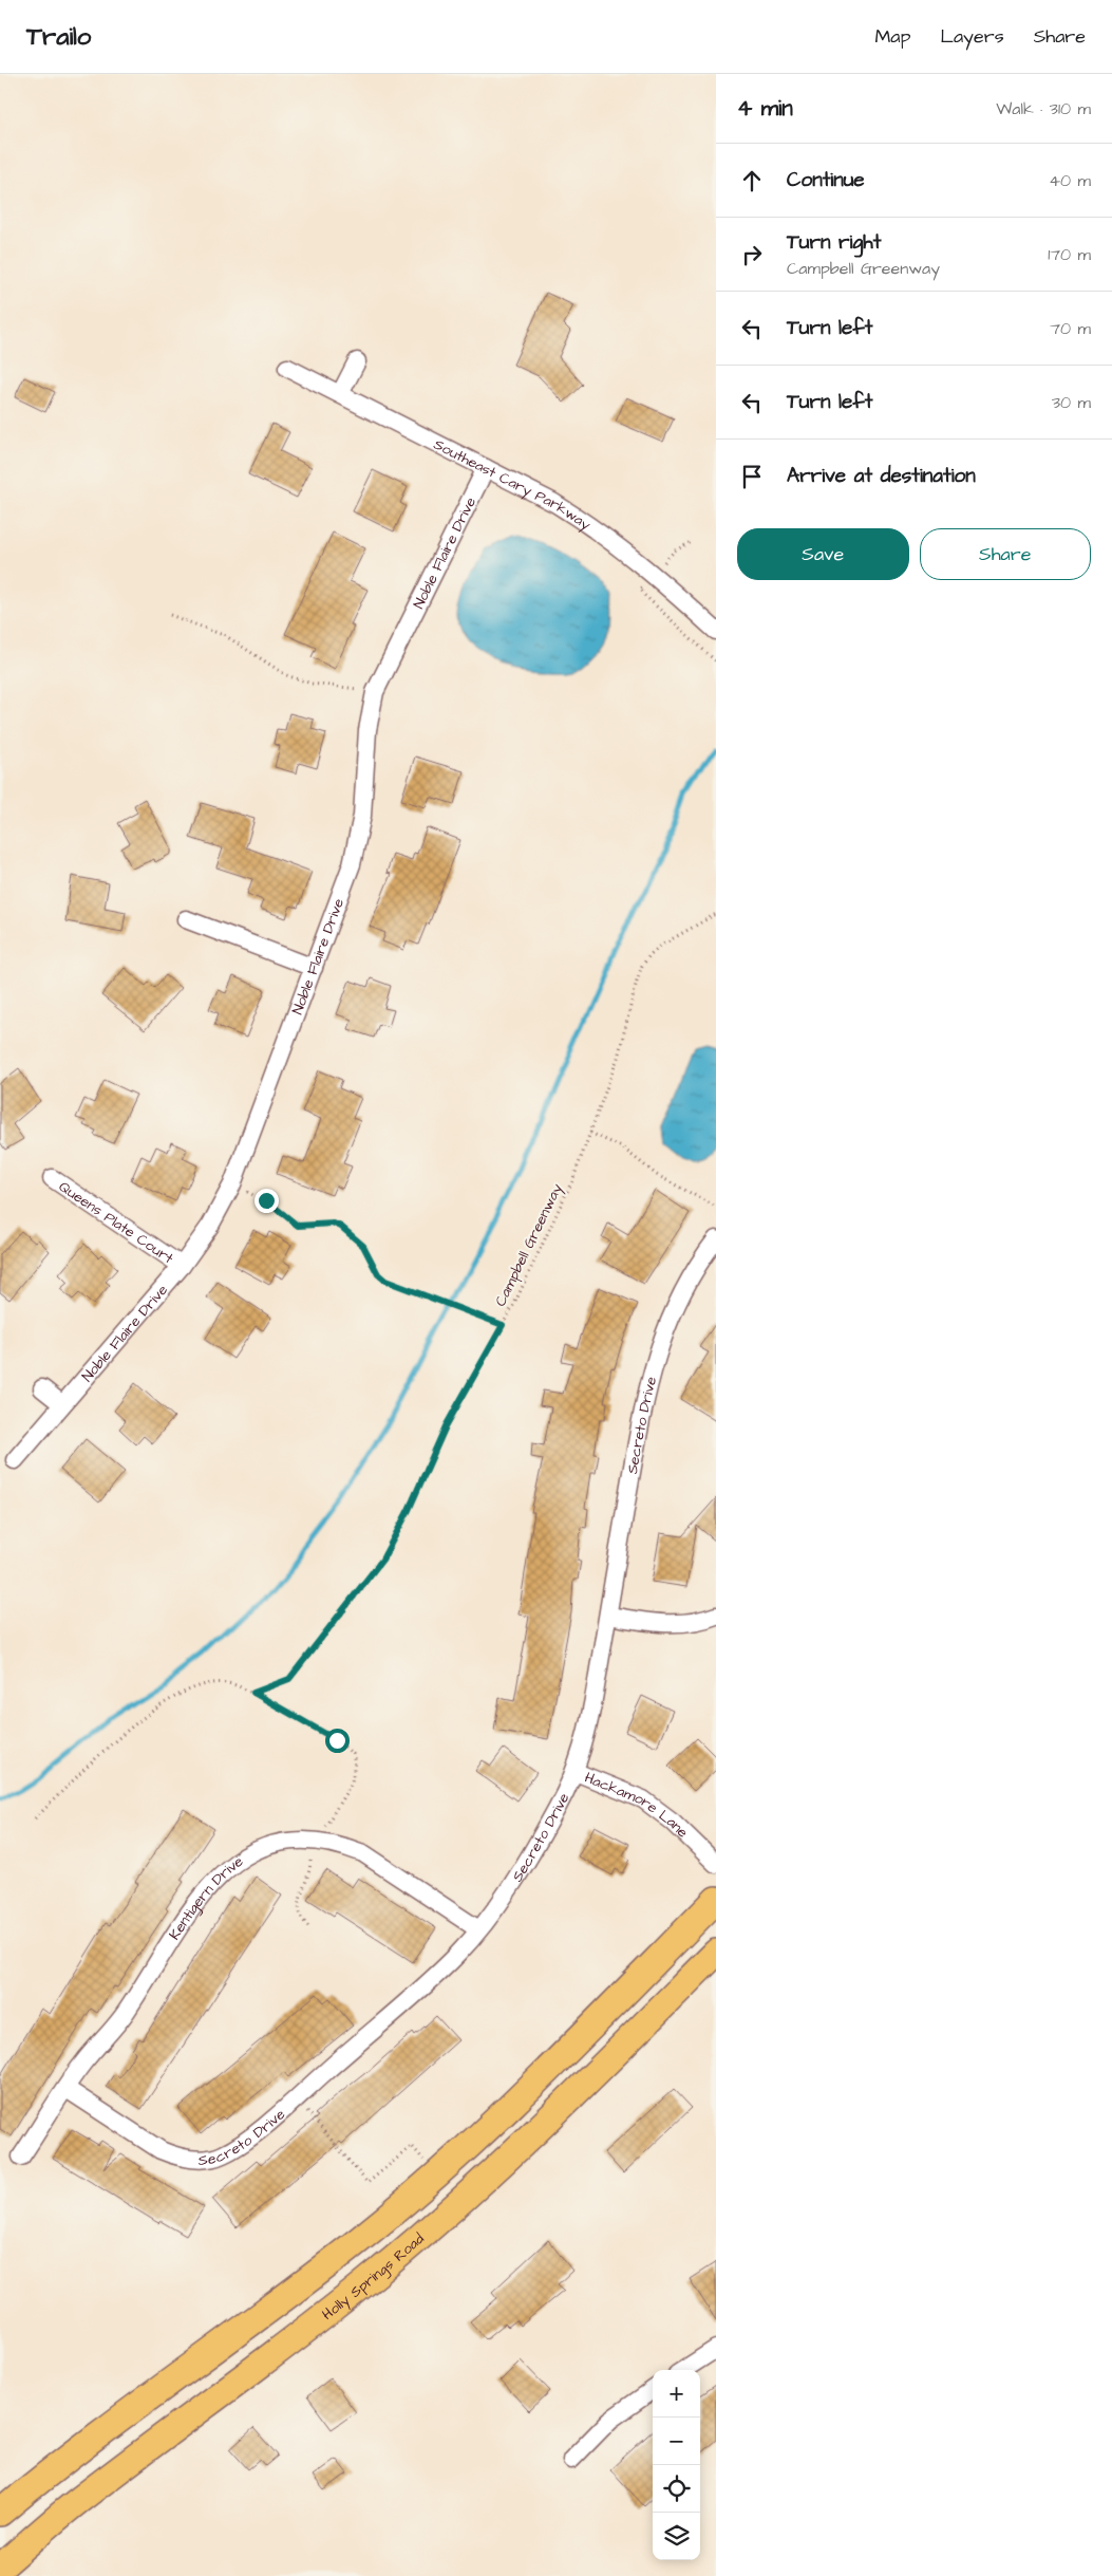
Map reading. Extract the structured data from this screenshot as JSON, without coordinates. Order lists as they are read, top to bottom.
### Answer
{
  "streets": {
    "main road": ["Holly Springs Road"],
    "street": [
      "Southeast Cary Parkway",
      "Noble Flaire Drive",
      "Queens Plate Court",
      "Secreto Drive",
      "Hackamore Lane",
      "Kentigern Drive"
    ],
    "path": ["Campbell Greenway"]
  },
  "crossings": [
    ["Southeast Cary Parkway", "Noble Flaire Drive"],
    ["Noble Flaire Drive", "Queens Plate Court"],
    ["Secreto Drive", "Hackamore Lane"],
    ["Secreto Drive", "Kentigern Drive"]
  ],
  "page": {
    "header": "Trailo",
    "nav": ["Map", "Layers", "Share"],
    "heading": ["4 min", "Walk · 310 m"],
    "list": [
      ["Continue", "40 m"],
      ["Turn right", "Campbell Greenway", "170 m"],
      ["Turn left", "70 m"],
      ["Turn left", "30 m"],
      "Arrive at destination"
    ],
    "buttons": ["Save", "Share"],
    "map_buttons": ["+", "−"]
  }
}
